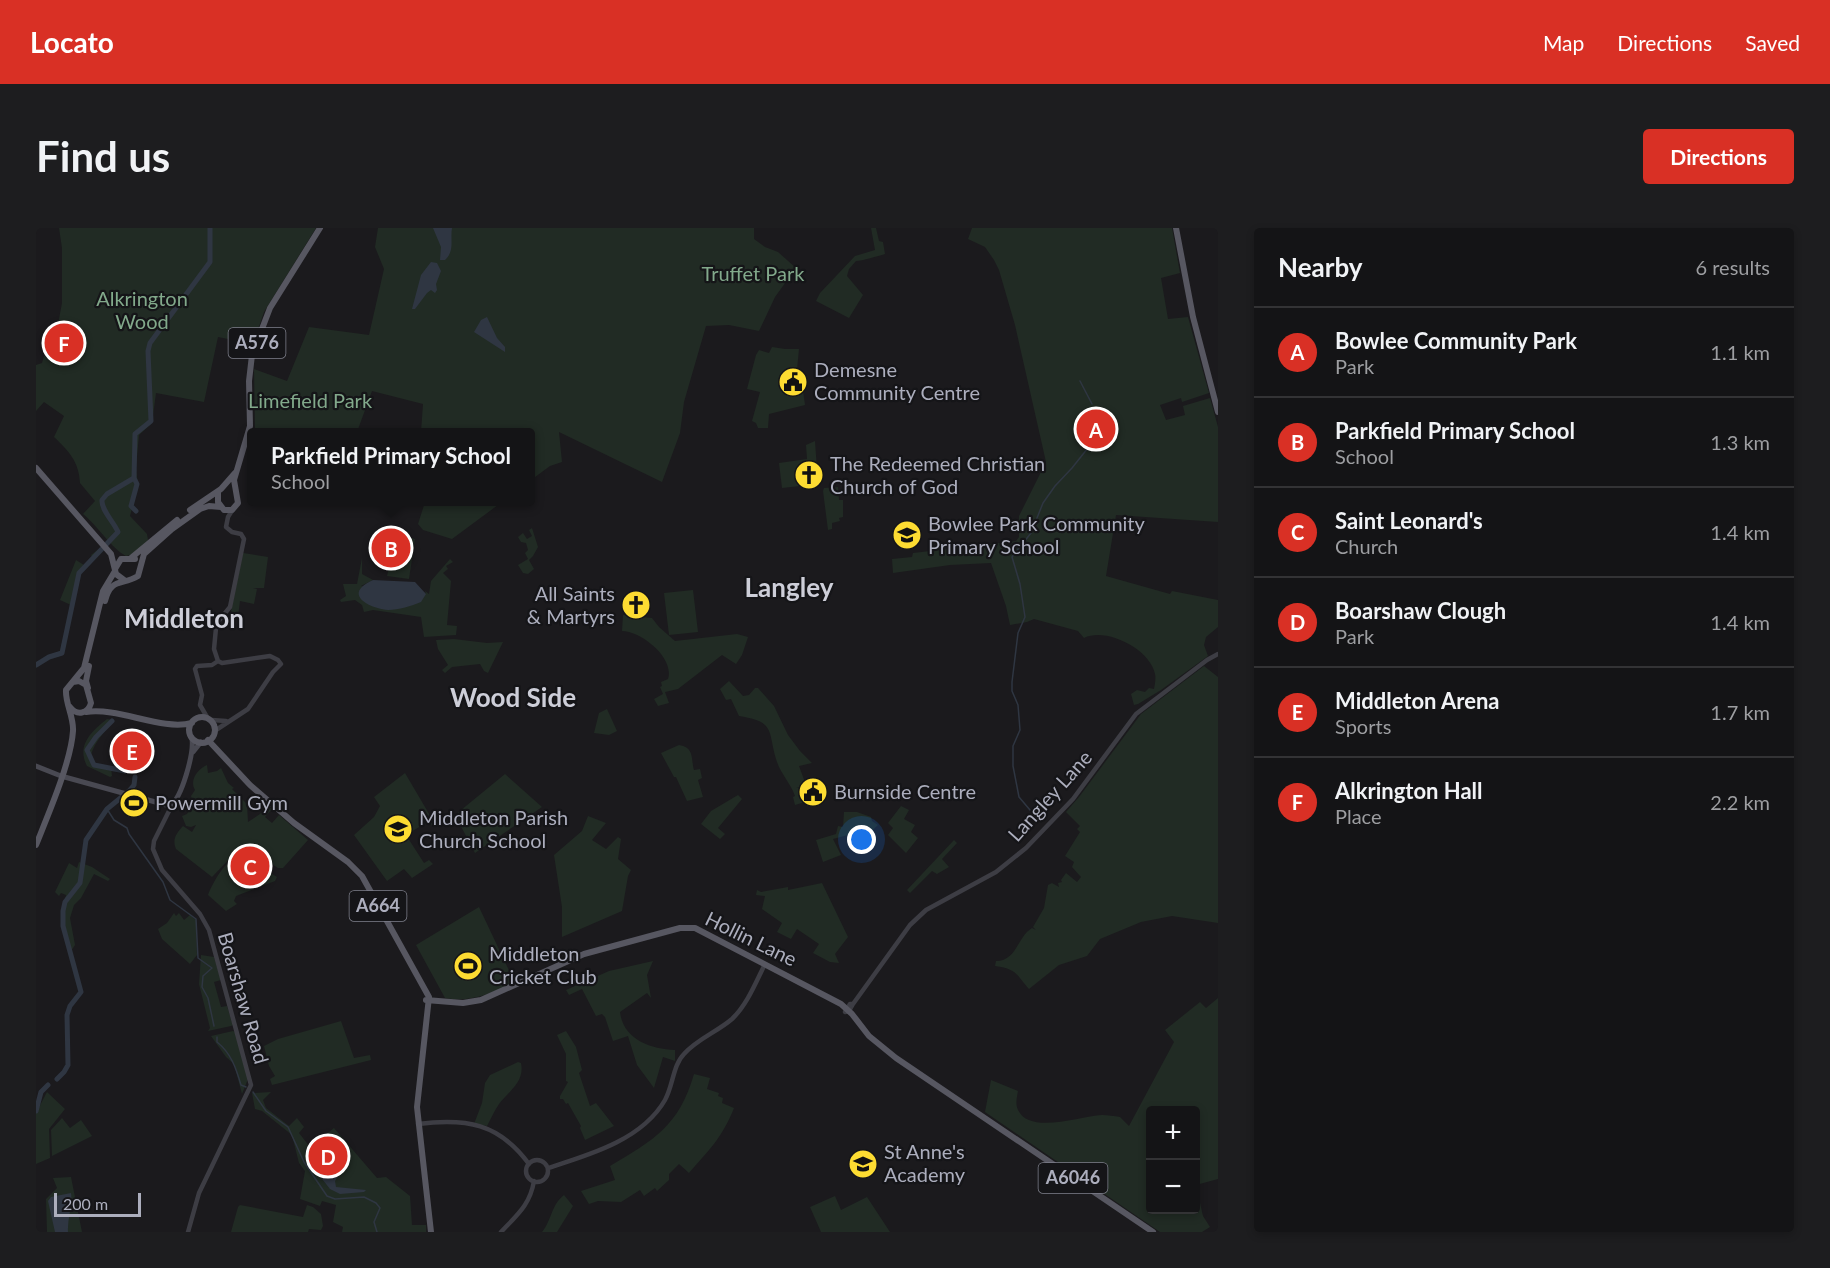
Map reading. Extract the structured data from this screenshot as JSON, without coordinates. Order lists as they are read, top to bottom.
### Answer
{
  "streets": {
    "main road": [
      "A576",
      "A664",
      "Hollin Lane",
      "A6046"
    ],
    "street": ["Langley Lane", "Boarshaw Road"]
  },
  "crossings": [
    ["Langley Lane", "Hollin Lane"],
    ["A664", "Hollin Lane"]
  ],
  "districts": ["Langley", "Middleton", "Wood Side"],
  "parks": ["Truffet Park", "Alkrington Wood", "Limefield Park"],
  "places": {
    "public building": ["Demesne Community Centre", "Burnside Centre"],
    "church": ["The Redeemed Christian Church of God", "All Saints & Martyrs"],
    "school or university": ["Bowlee Park Community Primary School", "Middleton Parish Church School", "St Anne's Academy"],
    "sports": ["Powermill Gym", "Middleton Cricket Club"]
  },
  "scale_bar": "200 m",
  "page": {
    "header": "Locato",
    "nav": ["Map", "Directions", "Saved"],
    "buttons": "Directions",
    "title": "Find us",
    "heading": ["Nearby", "6 results"],
    "list": [
      {
        "mark": "A",
        "name": "Bowlee Community Park",
        "note": "Park",
        "value": "1.1 km"
      },
      {
        "mark": "B",
        "name": "Parkfield Primary School",
        "note": "School",
        "value": "1.3 km"
      },
      {
        "mark": "C",
        "name": "Saint Leonard's",
        "note": "Church",
        "value": "1.4 km"
      },
      {
        "mark": "D",
        "name": "Boarshaw Clough",
        "note": "Park",
        "value": "1.4 km"
      },
      {
        "mark": "E",
        "name": "Middleton Arena",
        "note": "Sports",
        "value": "1.7 km"
      },
      {
        "mark": "F",
        "name": "Alkrington Hall",
        "note": "Place",
        "value": "2.2 km"
      }
    ],
    "pins": [
      "F",
      "A",
      "B",
      "E",
      "C",
      "D"
    ],
    "popup": ["Parkfield Primary School", "School"],
    "map_buttons": ["+", "−"],
    "scale": "200 m"
  }
}
